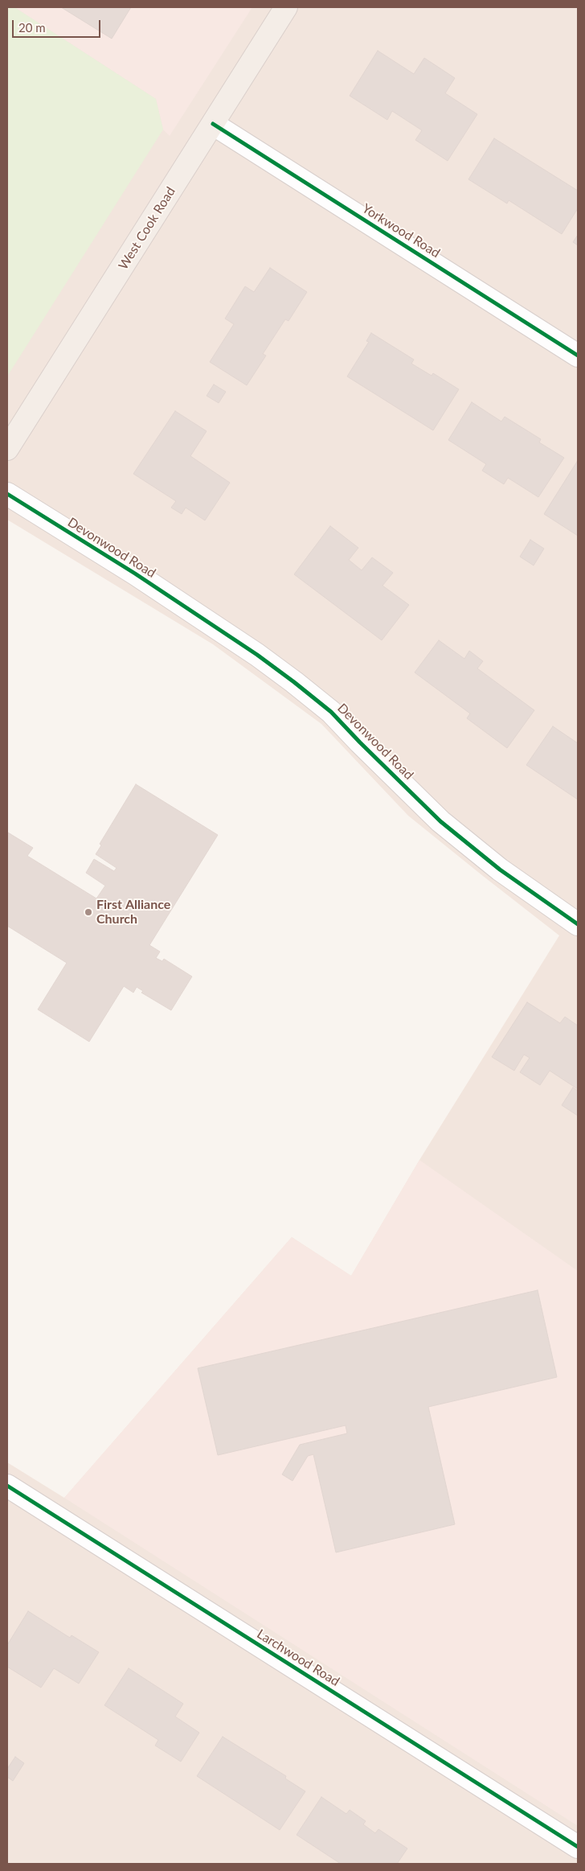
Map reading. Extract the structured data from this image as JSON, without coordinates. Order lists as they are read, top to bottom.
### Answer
{
  "streets": {
    "main road": ["West Cook Road"],
    "street": ["Yorkwood Road", "Devonwood Road", "Larchwood Road"]
  },
  "crossings": [
    ["West Cook Road", "Yorkwood Road"]
  ],
  "places": ["First Alliance Church"],
  "scale_bar": "20 m"
}
